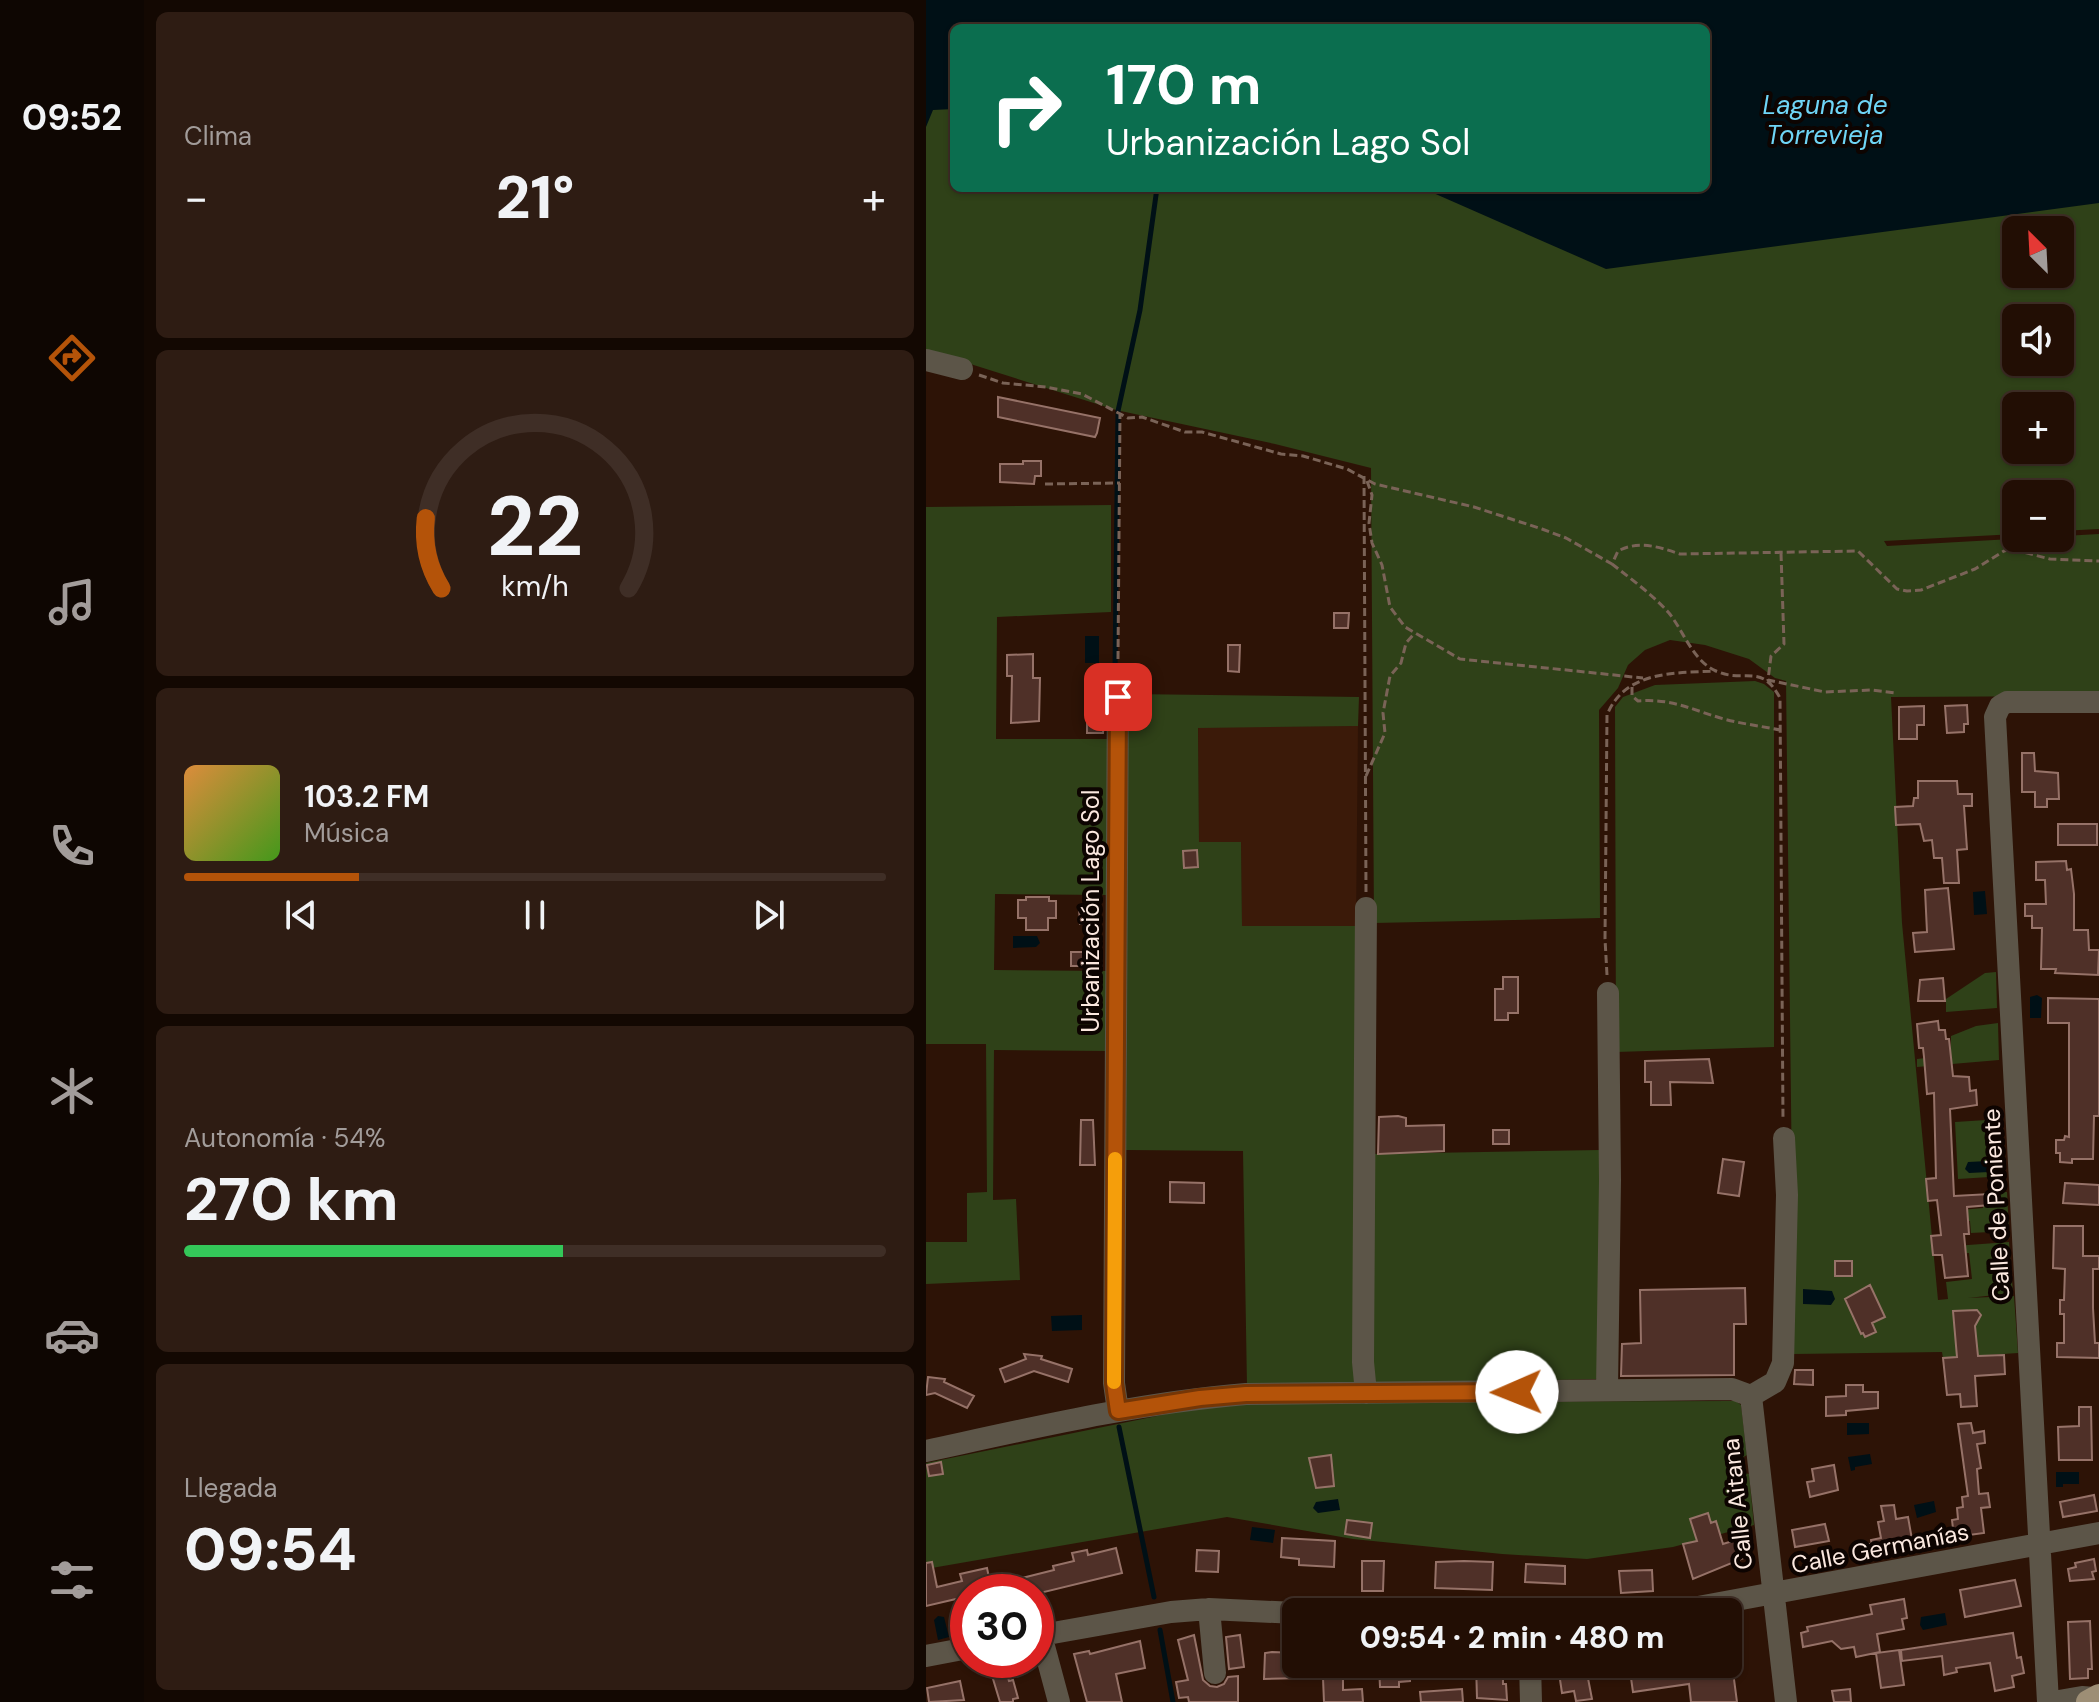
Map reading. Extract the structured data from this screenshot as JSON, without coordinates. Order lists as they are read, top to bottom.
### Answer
{
  "streets": {
    "street": [
      "Urbanización Lago Sol",
      "Calle de Poniente",
      "Calle Aitana",
      "Calle Germanías"
    ]
  },
  "crossings": [
    ["Calle de Poniente", "Calle Germanías"],
    ["Calle Aitana", "Calle Germanías"]
  ],
  "water": ["Laguna de Torrevieja"],
  "north": "top left",
  "page": {
    "tabs": "09:52",
    "tile": [
      "Clima",
      ["Autonomía · 54%", "270 km"],
      ["Llegada", "09:54"]
    ],
    "turn": ["170 m", "Urbanización Lago Sol"],
    "heat": ["−", "21°", "+"],
    "map_buttons": ["+", "−"],
    "song": ["103.2 FM", "Música"],
    "limit": "30",
    "trip": "09:54 · 2 min · 480 m",
    "gauge": ["22", "km/h"]
  }
}
